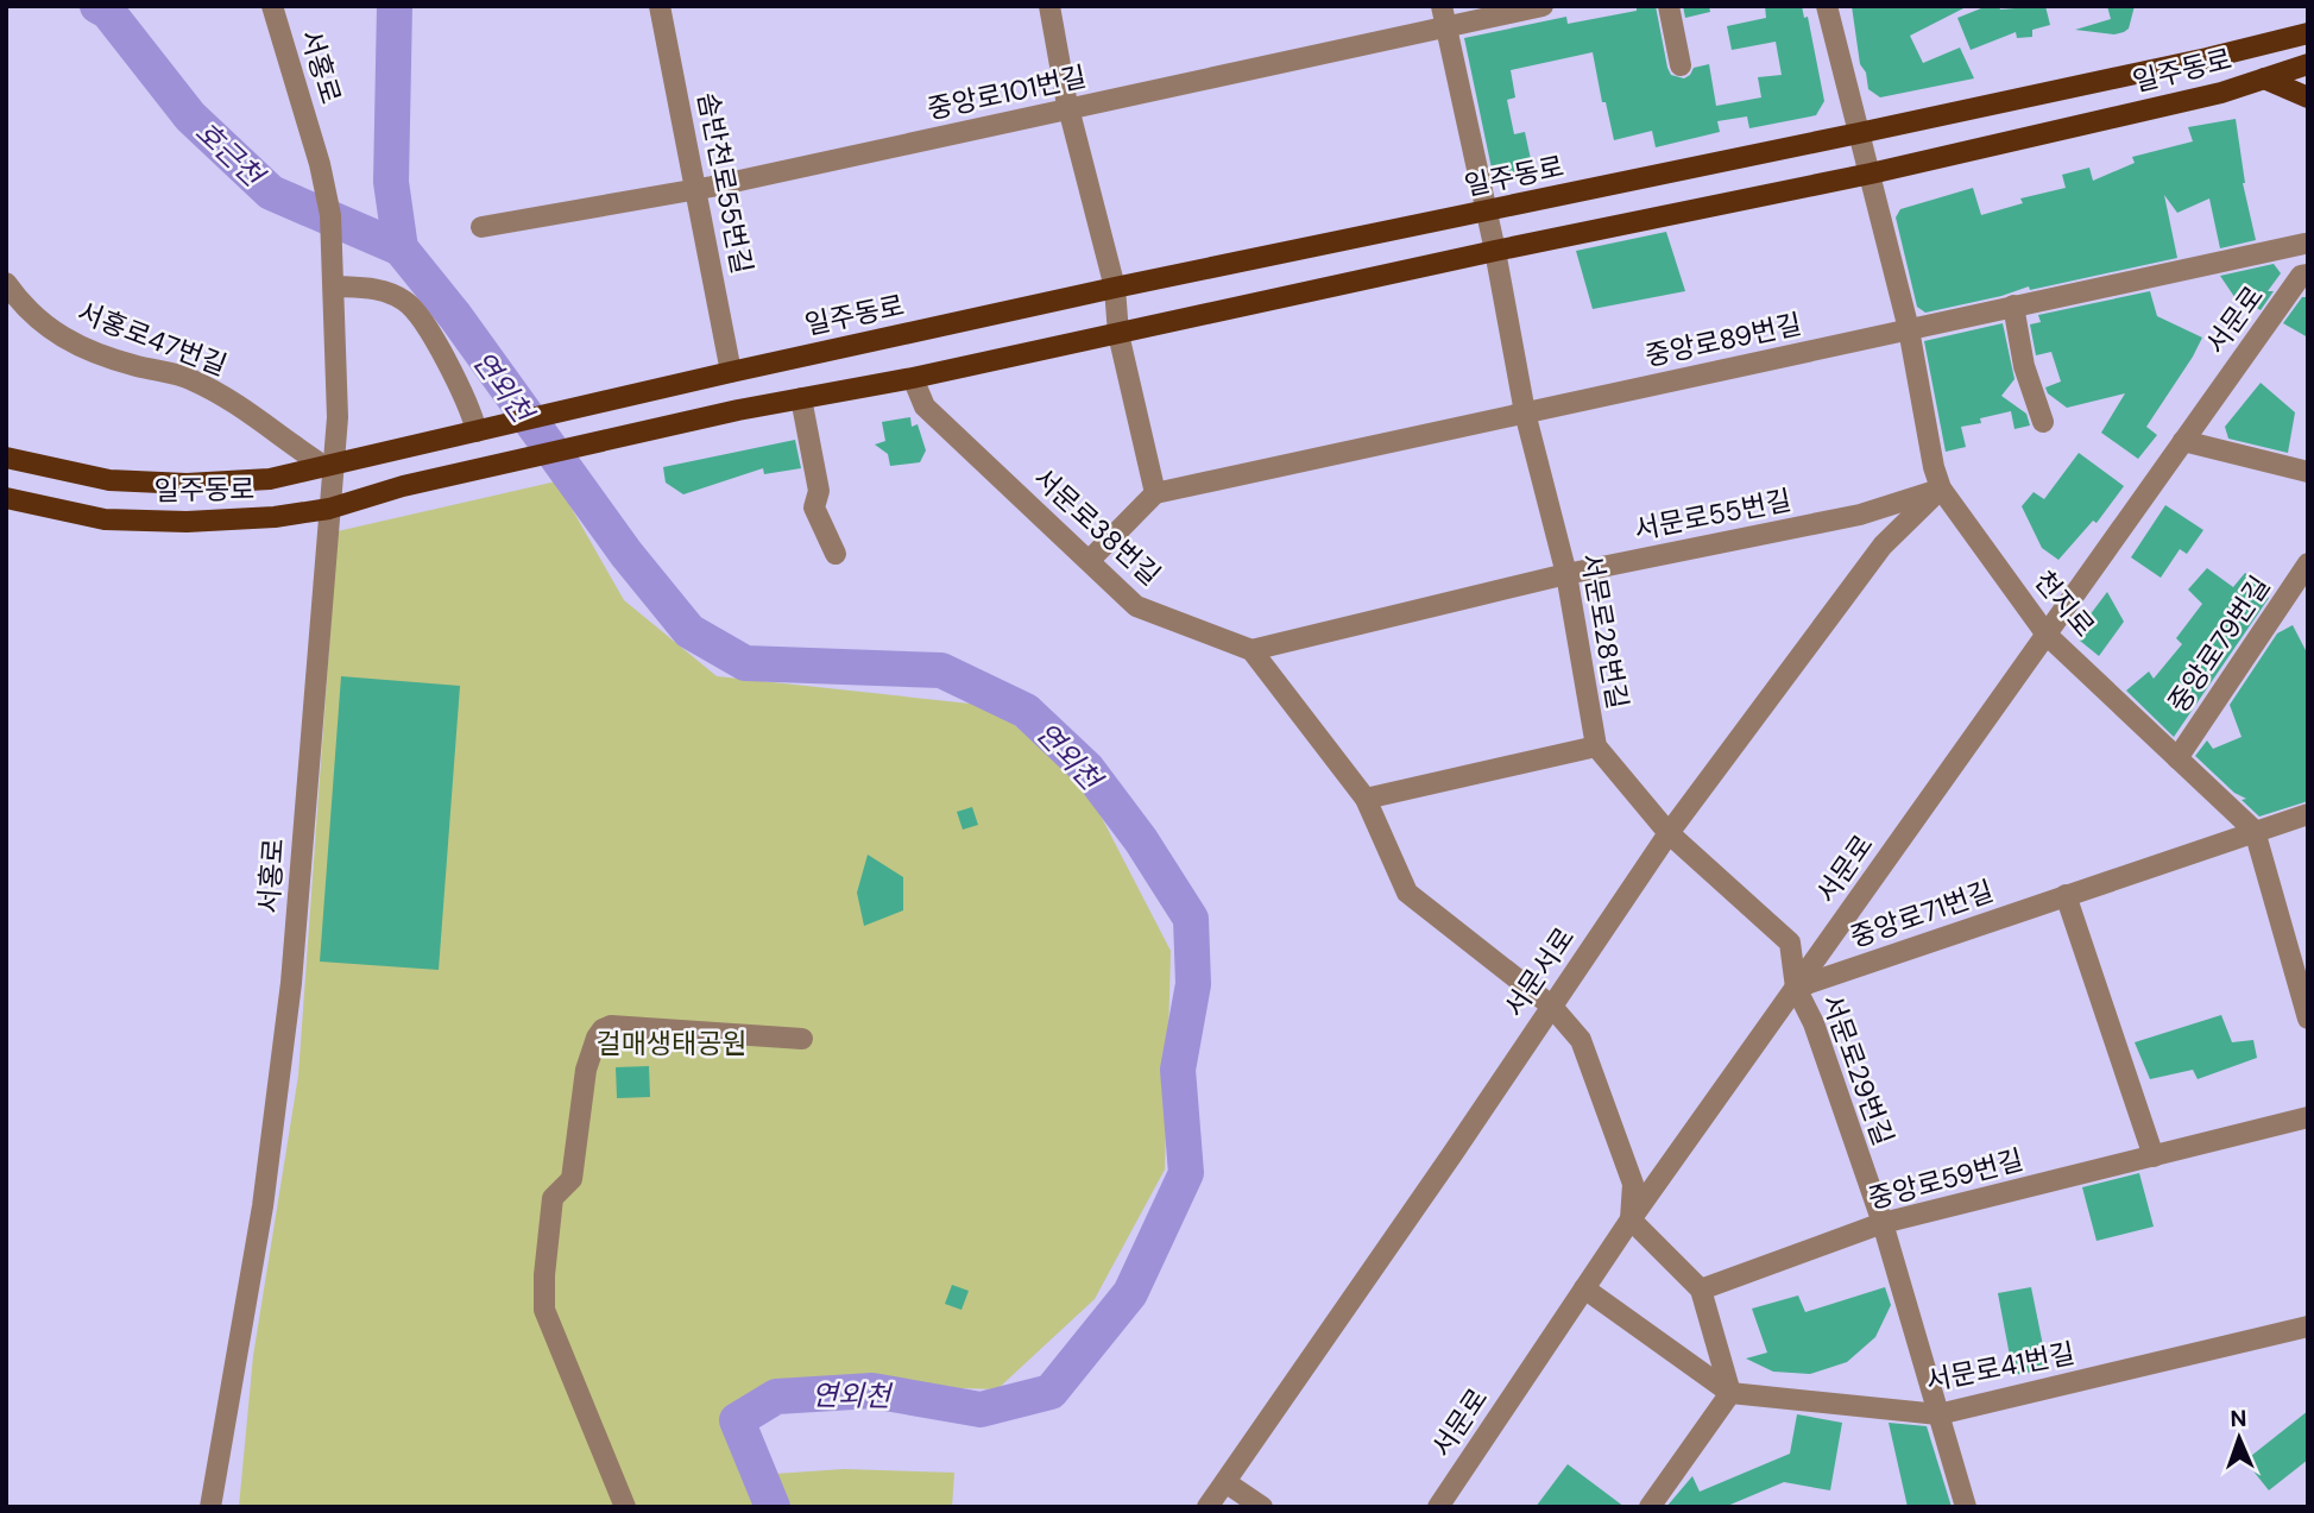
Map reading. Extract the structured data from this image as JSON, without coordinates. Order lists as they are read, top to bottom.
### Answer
{
  "streets": {
    "main road": ["일주동로"],
    "street": [
      "서홍로",
      "중앙로101번길",
      "솜반천로55번길",
      "서문로",
      "서홍로47번길",
      "중앙로89번길",
      "서문로55번길",
      "서문로38번길",
      "천지로",
      "서문로28번길",
      "중앙로79번길",
      "중앙로71번길",
      "서문서로",
      "서문로29번길",
      "중앙로59번길",
      "서문로41번길"
    ]
  },
  "crossings": [
    ["서홍로", "일주동로"],
    ["서홍로", "서홍로47번길"],
    ["일주동로", "솜반천로55번길"],
    ["일주동로", "서홍로47번길"],
    ["일주동로", "서문로38번길"],
    ["일주동로", "천지로"],
    ["일주동로", "서문로28번길"],
    ["중앙로101번길", "솜반천로55번길"],
    ["중앙로101번길", "서문로28번길"],
    ["서문로", "천지로"],
    ["서문로", "서문로28번길"],
    ["서문로", "중앙로71번길"],
    ["서문로", "서문로29번길"],
    ["서문로", "서문로41번길"],
    ["중앙로89번길", "천지로"],
    ["중앙로89번길", "서문로28번길"],
    ["서문로55번길", "서문로38번길"],
    ["서문로55번길", "천지로"],
    ["서문로55번길", "서문로28번길"],
    ["서문로55번길", "서문서로"],
    ["천지로", "중앙로79번길"],
    ["천지로", "중앙로71번길"],
    ["천지로", "서문서로"],
    ["서문로28번길", "중앙로71번길"],
    ["서문로28번길", "서문서로"],
    ["서문로28번길", "서문로29번길"],
    ["중앙로71번길", "서문로29번길"],
    ["서문로29번길", "중앙로59번길"],
    ["서문로29번길", "서문로41번길"]
  ],
  "water": ["호근천", "연외천"],
  "parks": ["걸매생태공원"],
  "north": "top"
}
